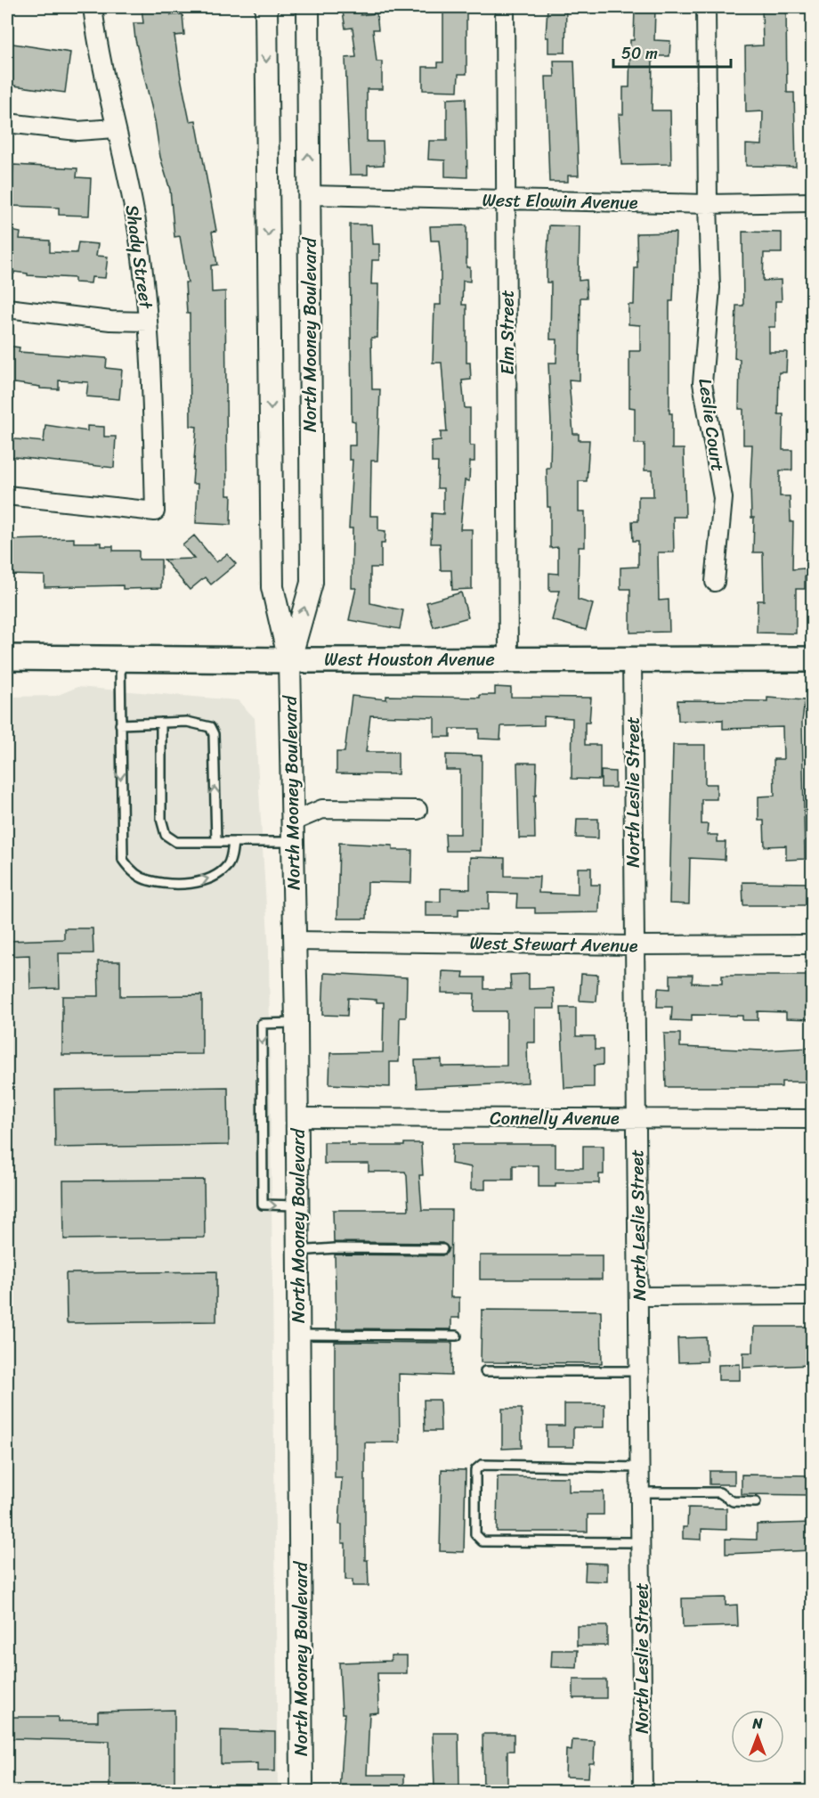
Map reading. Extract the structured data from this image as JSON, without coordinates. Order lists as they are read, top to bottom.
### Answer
{
  "streets": {
    "main road": ["West Houston Avenue"],
    "street": [
      "West Elowin Avenue",
      "Shady Street",
      "Elm Street",
      "North Mooney Boulevard",
      "Leslie Court",
      "North Leslie Street",
      "West Stewart Avenue",
      "Connelly Avenue"
    ]
  },
  "crossings": [
    ["West Elowin Avenue", "Elm Street"],
    ["West Elowin Avenue", "North Mooney Boulevard"],
    ["West Elowin Avenue", "Leslie Court"],
    ["Elm Street", "West Houston Avenue"],
    ["North Mooney Boulevard", "West Houston Avenue"],
    ["North Mooney Boulevard", "West Stewart Avenue"],
    ["North Mooney Boulevard", "Connelly Avenue"],
    ["West Houston Avenue", "North Leslie Street"],
    ["North Leslie Street", "West Stewart Avenue"],
    ["North Leslie Street", "Connelly Avenue"]
  ],
  "scale_bar": "50 m",
  "north": "top"
}
